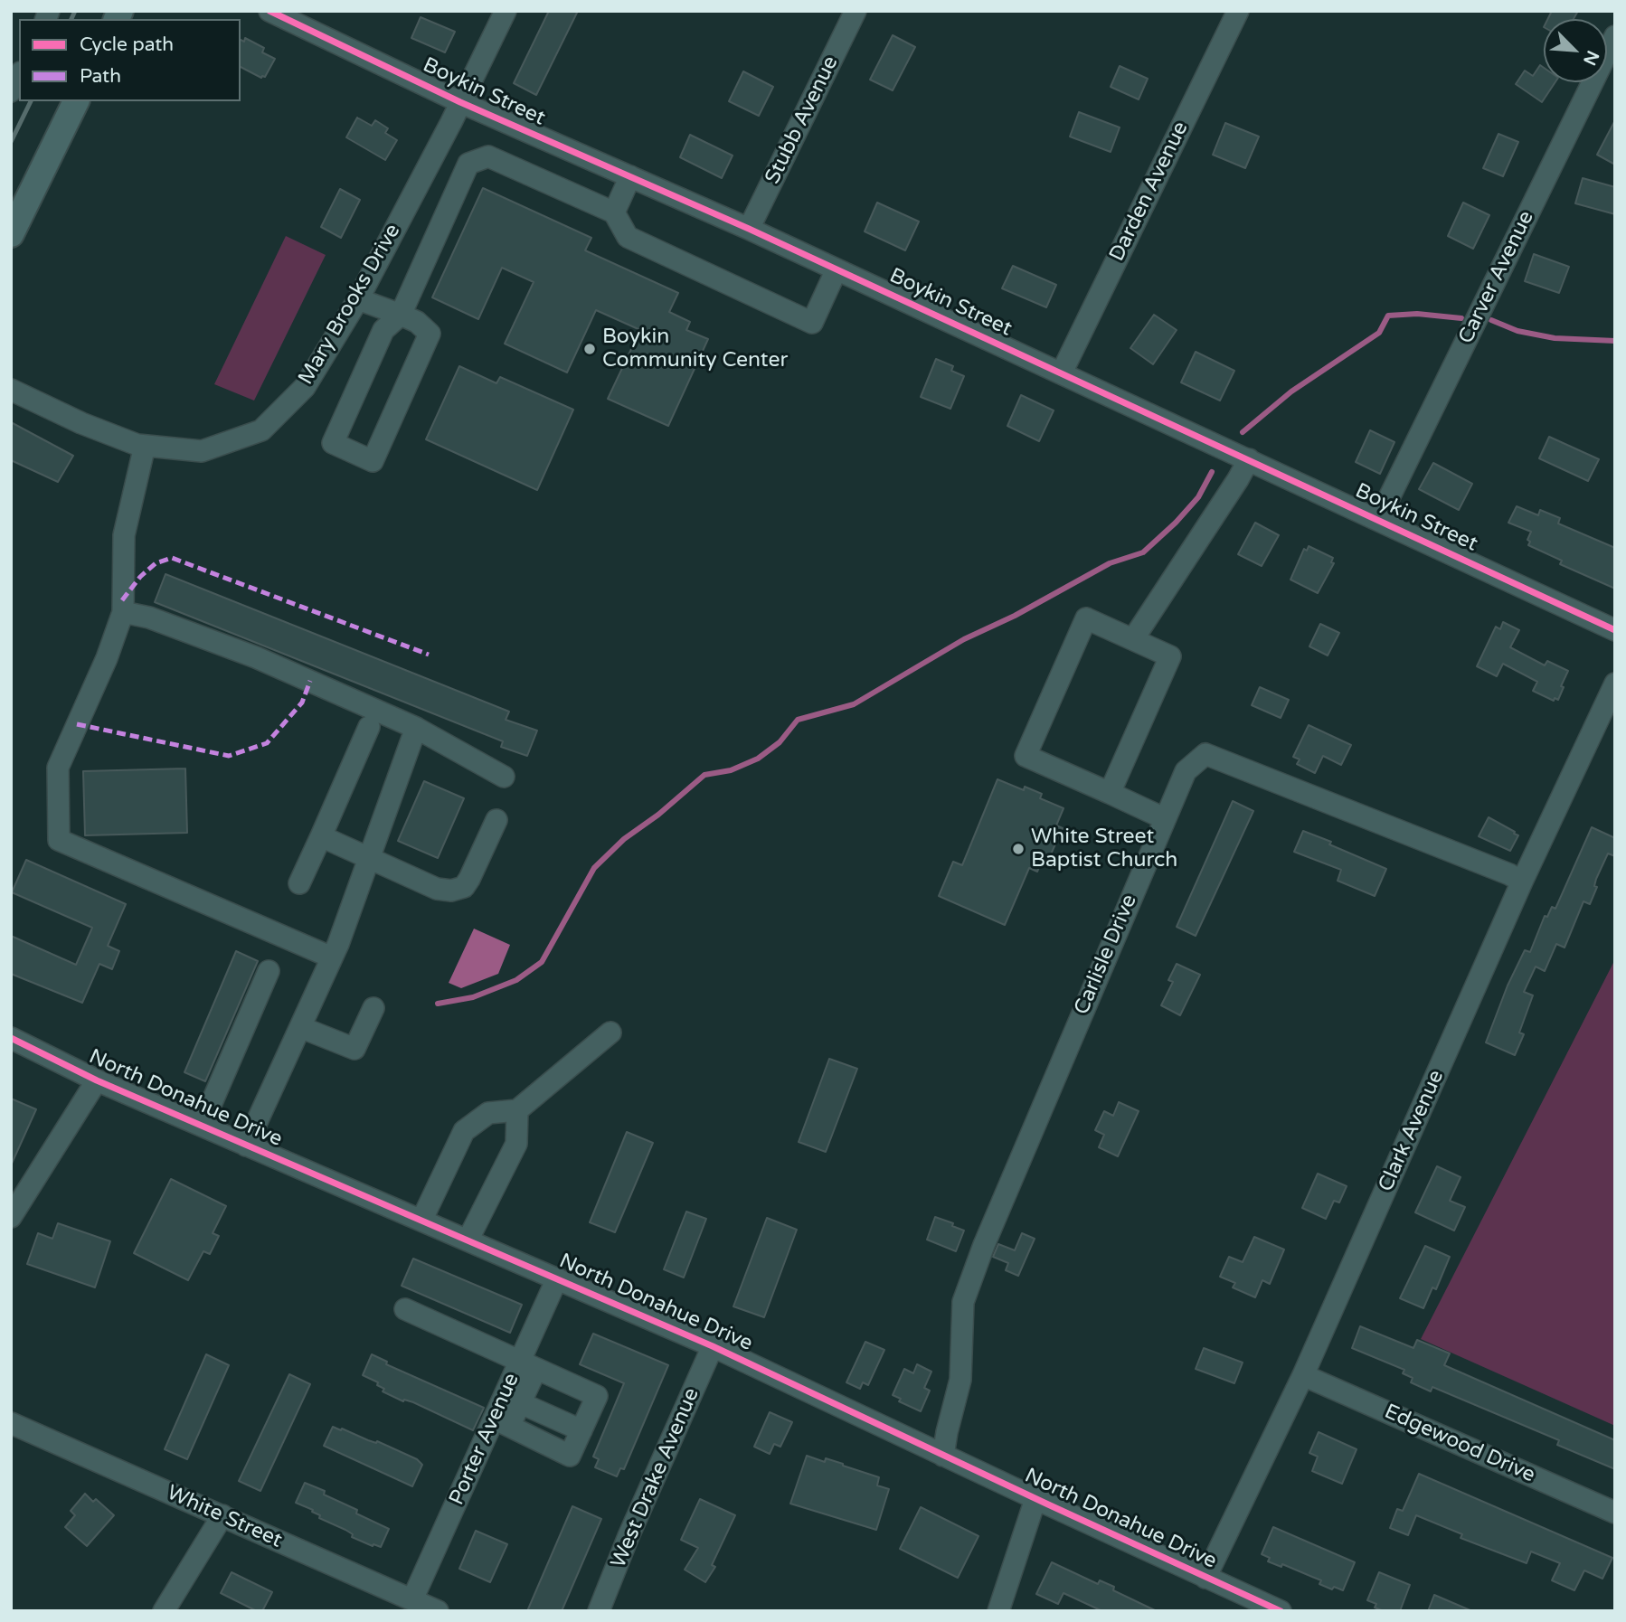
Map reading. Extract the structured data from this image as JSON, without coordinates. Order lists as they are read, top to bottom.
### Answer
{
  "streets": {
    "street": [
      "Boykin Street",
      "Stubb Avenue",
      "Darden Avenue",
      "Carver Avenue",
      "Mary Brooks Drive",
      "Carlisle Drive",
      "North Donahue Drive",
      "Clark Avenue",
      "Porter Avenue",
      "Edgewood Drive",
      "West Drake Avenue",
      "White Street"
    ]
  },
  "crossings": [
    ["Boykin Street", "Stubb Avenue"],
    ["Boykin Street", "Darden Avenue"],
    ["Boykin Street", "Carver Avenue"],
    ["Boykin Street", "Mary Brooks Drive"],
    ["Carlisle Drive", "North Donahue Drive"],
    ["Carlisle Drive", "Clark Avenue"],
    ["North Donahue Drive", "Clark Avenue"],
    ["North Donahue Drive", "Porter Avenue"],
    ["North Donahue Drive", "West Drake Avenue"],
    ["Clark Avenue", "Edgewood Drive"],
    ["Porter Avenue", "White Street"]
  ],
  "places": ["Boykin Community Center", "White Street Baptist Church"],
  "legend": ["Cycle path", "Path"],
  "north": "bottom right"
}
